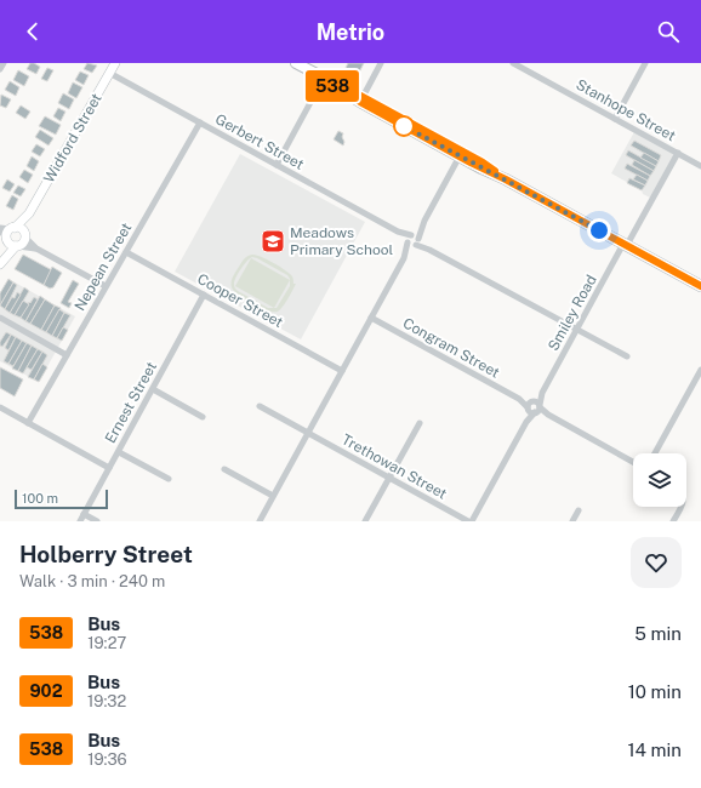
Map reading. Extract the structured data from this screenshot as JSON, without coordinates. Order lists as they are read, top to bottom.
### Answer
{
  "streets": {
    "street": [
      "Stanhope Street",
      "Widford Street",
      "Gerbert Street",
      "Nepean Street",
      "Cooper Street",
      "Smiley Road",
      "Congram Street",
      "Ernest Street",
      "Trethowan Street"
    ]
  },
  "crossings": [
    ["Stanhope Street", "Smiley Road"],
    ["Widford Street", "Gerbert Street"],
    ["Gerbert Street", "Nepean Street"],
    ["Nepean Street", "Cooper Street"],
    ["Cooper Street", "Ernest Street"],
    ["Smiley Road", "Congram Street"],
    ["Smiley Road", "Trethowan Street"]
  ],
  "places": {
    "school or university": ["Meadows Primary School"]
  },
  "lines": ["bus line 538"],
  "scale_bar": "100 m",
  "page": {
    "header": "Metrio",
    "on_map": "538",
    "scale": "100 m",
    "heading": ["Holberry Street", "Walk · 3 min · 240 m"],
    "list": [
      {
        "mark": "538",
        "name": "Bus",
        "note": "19:27",
        "value": "5 min"
      },
      {
        "mark": "902",
        "name": "Bus",
        "note": "19:32",
        "value": "10 min"
      },
      {
        "mark": "538",
        "name": "Bus",
        "note": "19:36",
        "value": "14 min"
      }
    ]
  }
}
